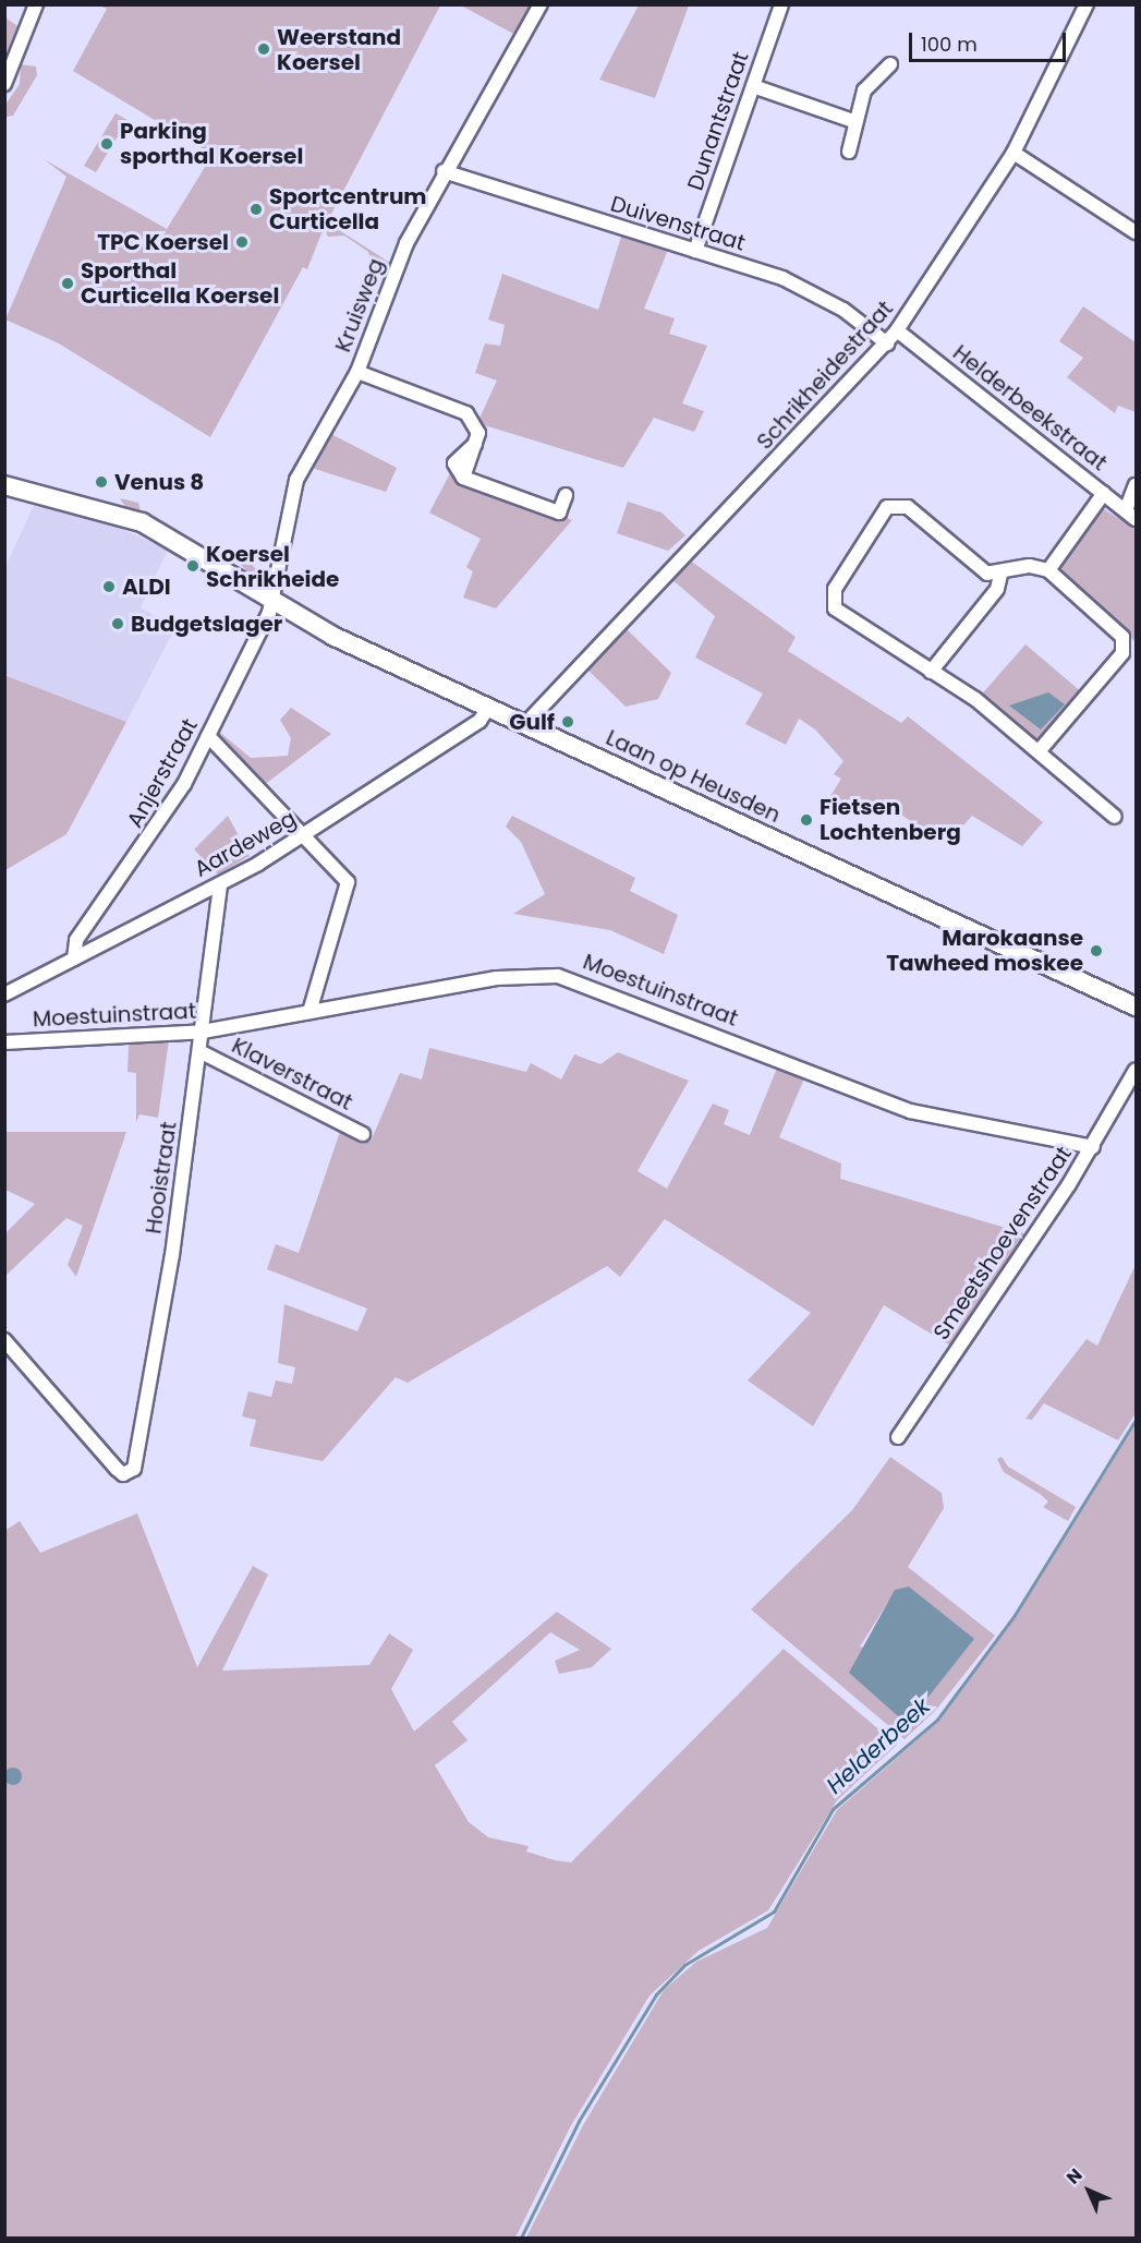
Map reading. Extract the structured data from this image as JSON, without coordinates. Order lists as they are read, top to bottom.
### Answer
{
  "streets": {
    "street": [
      "Dunantstraat",
      "Duivenstraat",
      "Kruisweg",
      "Schrikheidestraat",
      "Helderbeekstraat",
      "Anjerstraat",
      "Laan op Heusden",
      "Aardeweg",
      "Moestuinstraat",
      "Klaverstraat",
      "Hooistraat",
      "Smeetshoevenstraat"
    ]
  },
  "crossings": [
    ["Dunantstraat", "Duivenstraat"],
    ["Duivenstraat", "Kruisweg"],
    ["Duivenstraat", "Schrikheidestraat"],
    ["Kruisweg", "Anjerstraat"],
    ["Kruisweg", "Laan op Heusden"],
    ["Schrikheidestraat", "Helderbeekstraat"],
    ["Schrikheidestraat", "Laan op Heusden"],
    ["Anjerstraat", "Laan op Heusden"],
    ["Anjerstraat", "Aardeweg"],
    ["Laan op Heusden", "Aardeweg"],
    ["Aardeweg", "Hooistraat"],
    ["Moestuinstraat", "Hooistraat"],
    ["Moestuinstraat", "Smeetshoevenstraat"],
    ["Klaverstraat", "Hooistraat"]
  ],
  "water": ["Helderbeek"],
  "places": [
    "Weerstand Koersel",
    "Parking sporthal Koersel",
    "Sportcentrum Curticella",
    "TPC Koersel",
    "Sporthal Curticella Koersel",
    "Venus 8",
    "Koersel Schrikheide",
    "ALDI",
    "Budgetslager",
    "Gulf",
    "Fietsen Lochtenberg",
    "Marokaanse Tawheed moskee"
  ],
  "scale_bar": "100 m",
  "north": "top left"
}
